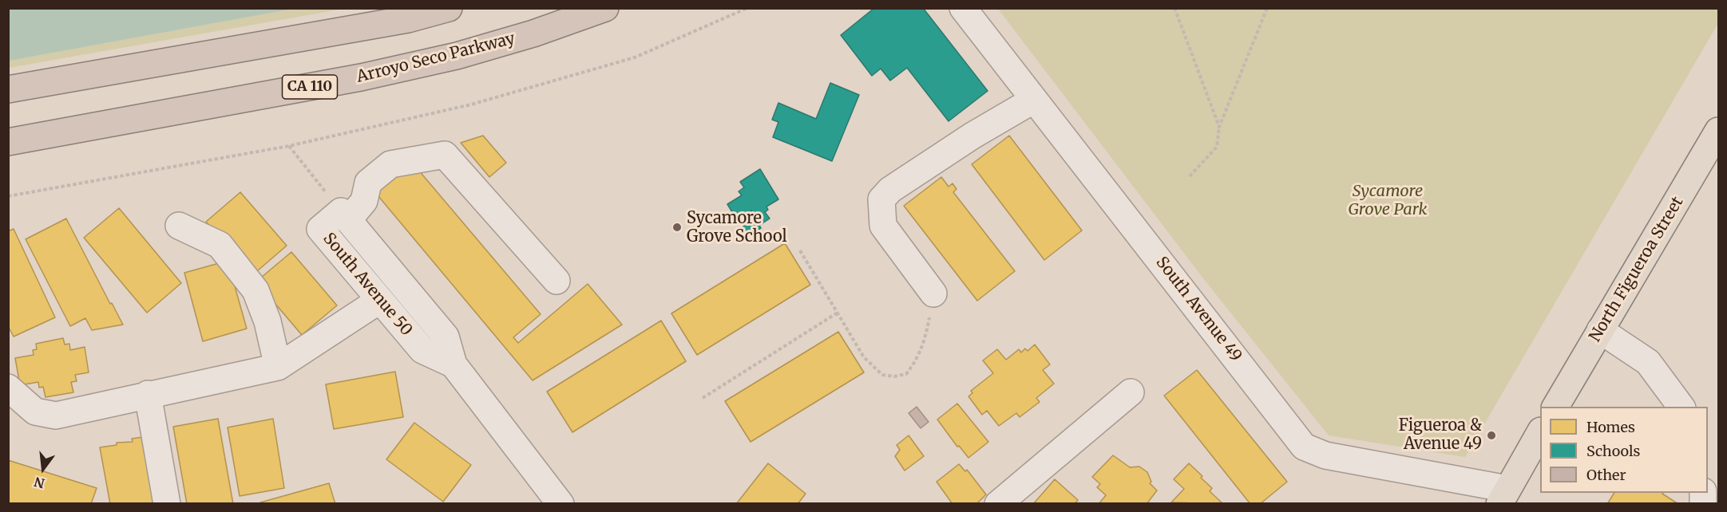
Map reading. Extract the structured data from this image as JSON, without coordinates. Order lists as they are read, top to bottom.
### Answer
{
  "streets": {
    "highway": ["Arroyo Seco Parkway", "CA 110"],
    "main road": ["North Figueroa Street"],
    "street": ["South Avenue 50", "South Avenue 49"]
  },
  "parks": ["Sycamore Grove Park"],
  "places": ["Sycamore Grove School", "Figueroa & Avenue 49"],
  "legend": ["Homes", "Schools", "Other"],
  "north": "bottom"
}
